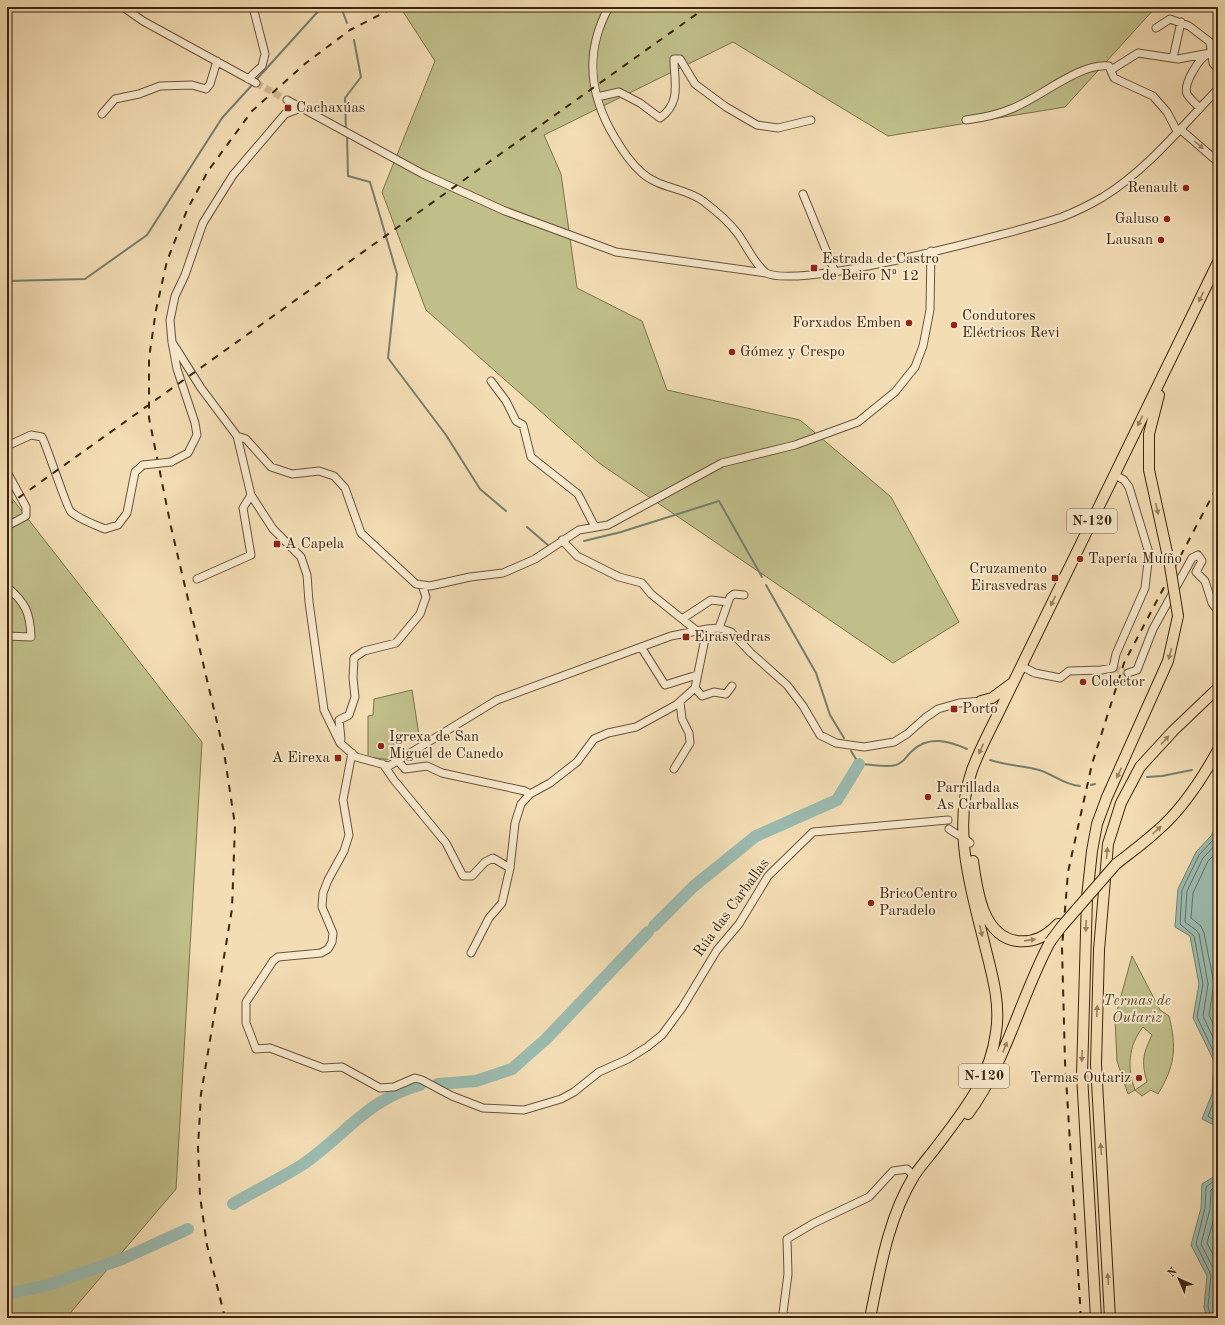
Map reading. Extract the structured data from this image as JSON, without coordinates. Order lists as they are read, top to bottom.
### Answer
{
  "streets": {
    "highway": ["N-120"],
    "street": ["Rúa das Carballas"]
  },
  "parks": ["Termas de Outariz"],
  "places": {
    "transit": [
      "Cachaxúas",
      "Estrada de Castro de Beiro Nº 12",
      "A Capela",
      "Cruzamento Eirasvedras",
      "Eirasvedras",
      "Porto",
      "A Eirexa"
    ],
    "other": [
      "Renault",
      "Galuso",
      "Lausan",
      "Forxados Emben",
      "Condutores Eléctricos Revi",
      "Gómez y Crespo",
      "Tapería Muíño",
      "Colector",
      "Igrexa de San Miguel de Canedo",
      "Parrillada As Carballas",
      "BricoCentro Paradelo",
      "Termas Outariz"
    ]
  },
  "north": "top left"
}
